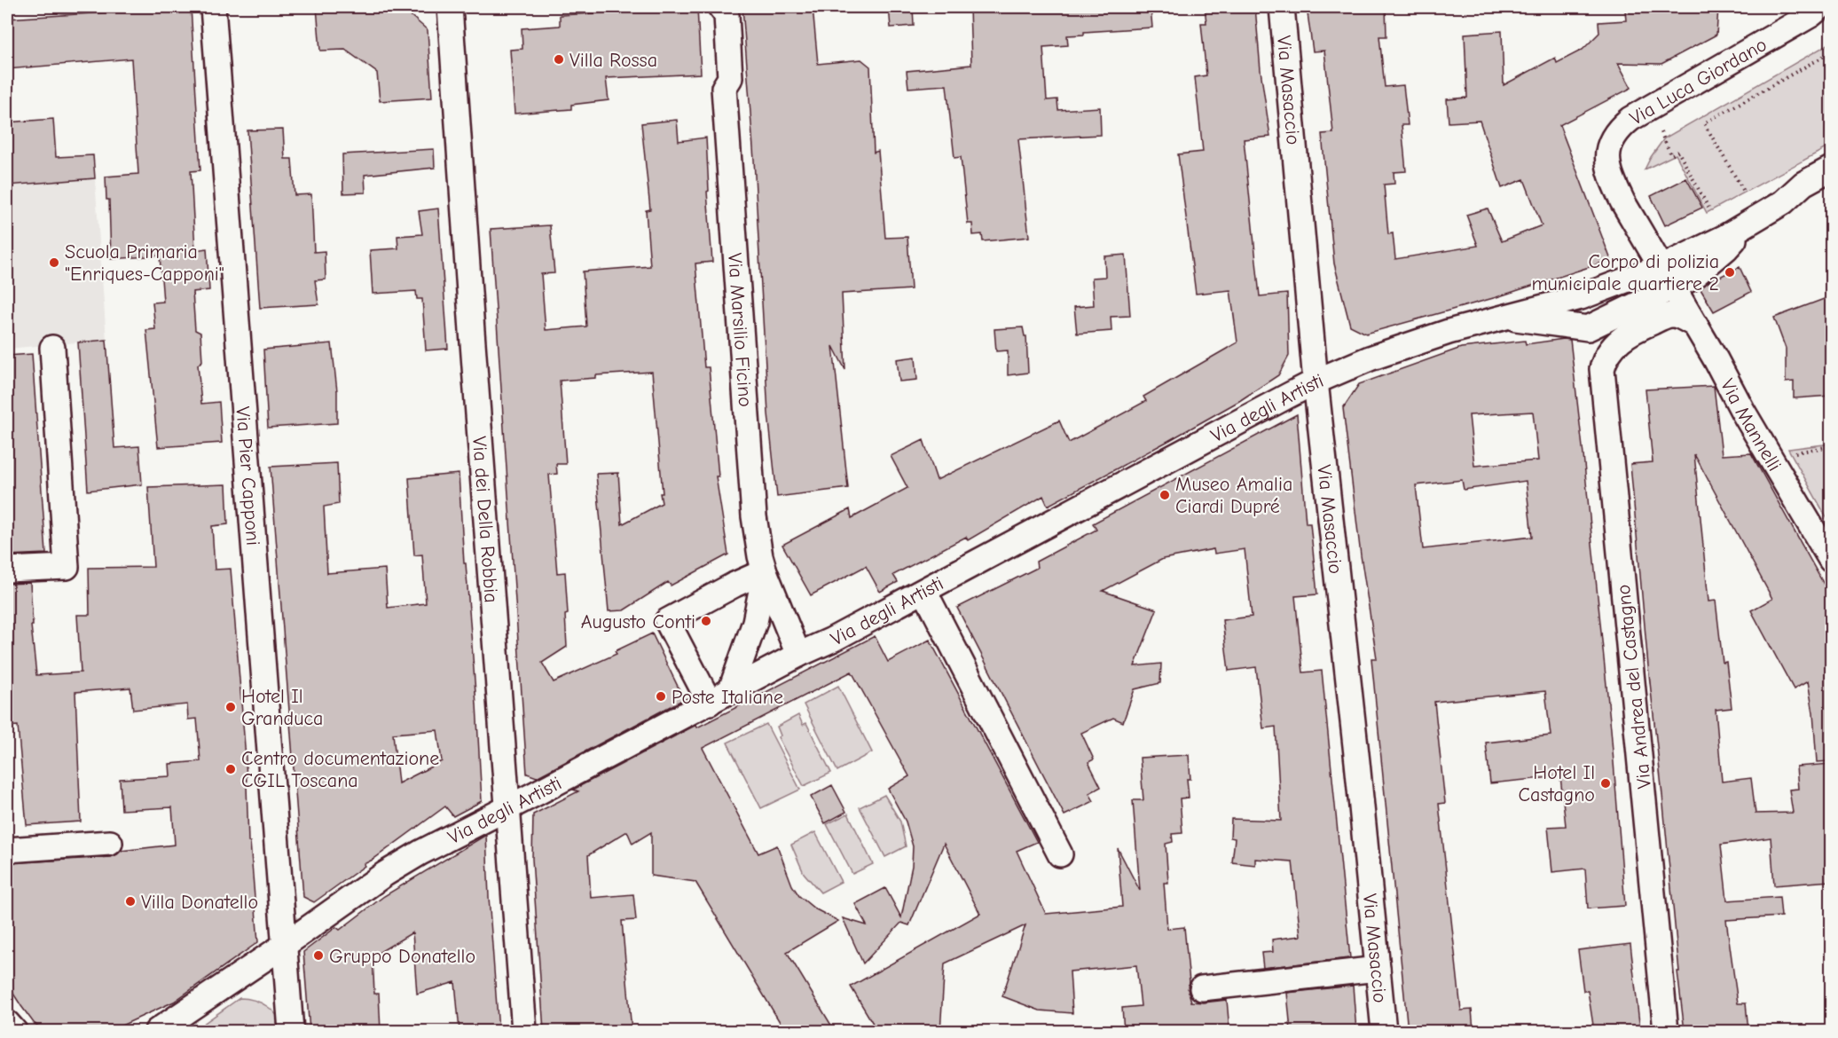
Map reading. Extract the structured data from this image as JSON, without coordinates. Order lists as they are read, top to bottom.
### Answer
{
  "streets": {
    "street": [
      "Via Luca Giordano",
      "Via Masaccio",
      "Via Marsilio Ficino",
      "Via degli Artisti",
      "Via Mannelli",
      "Via Pier Capponi",
      "Via dei Della Robbia",
      "Via Andrea del Castagno"
    ]
  },
  "crossings": [
    ["Via Luca Giordano", "Via degli Artisti"],
    ["Via Luca Giordano", "Via Mannelli"],
    ["Via Masaccio", "Via degli Artisti"],
    ["Via degli Artisti", "Via Mannelli"],
    ["Via degli Artisti", "Via Pier Capponi"],
    ["Via degli Artisti", "Via dei Della Robbia"],
    ["Via Mannelli", "Via Andrea del Castagno"]
  ],
  "places": [
    "Villa Rossa",
    "Scuola Primaria \"Enriques-Capponi\"",
    "Corpo di polizia municipale quartiere 2",
    "Museo Amalia Ciardi Dupré",
    "Augusto Conti",
    "Poste Italiane",
    "Hotel Il Granduca",
    "Centro documentazione CGIL Toscana",
    "Hotel Il Castagno",
    "Villa Donatello",
    "Gruppo Donatello"
  ]
}
